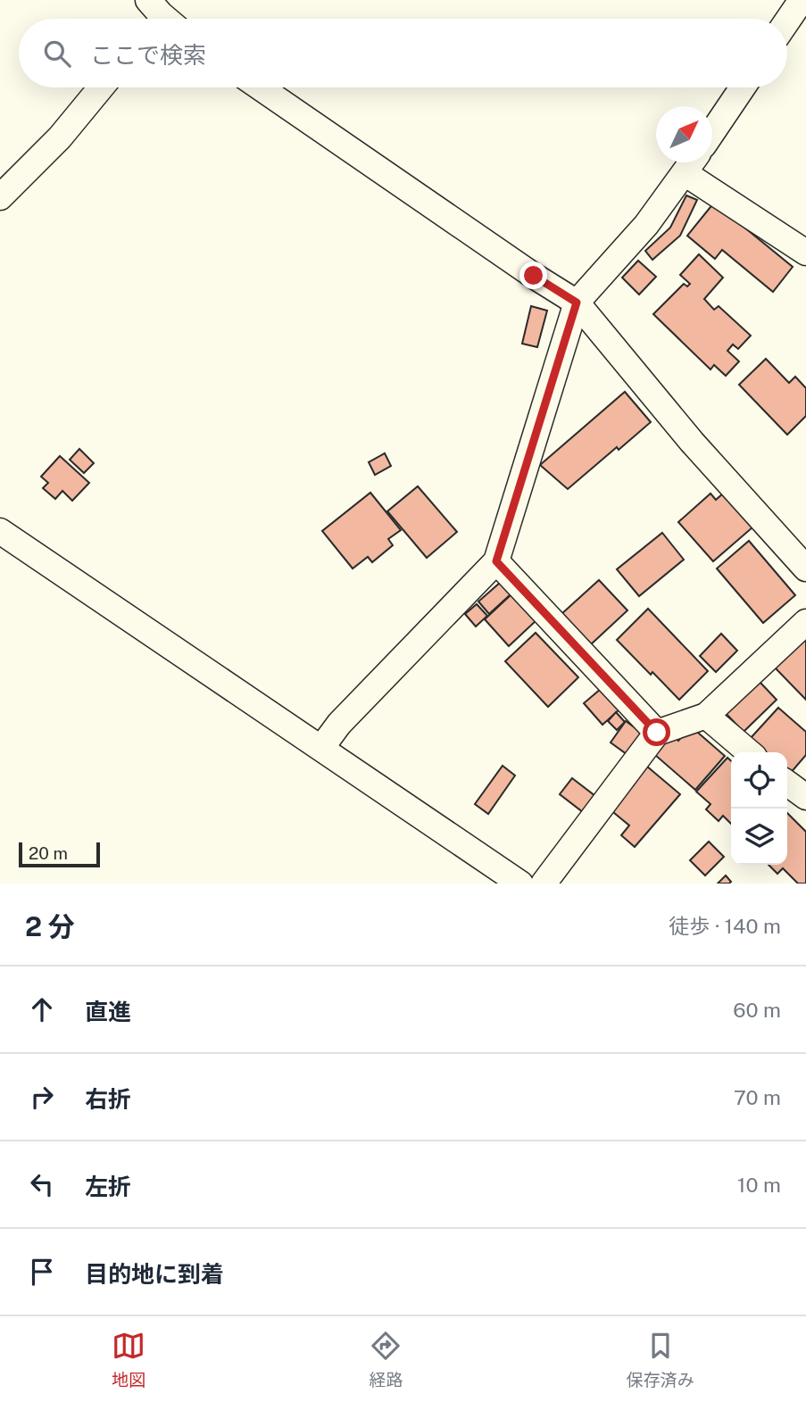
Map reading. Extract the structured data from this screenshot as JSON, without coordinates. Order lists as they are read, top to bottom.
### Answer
{
  "scale_bar": "20 m",
  "north": "top right",
  "page": {
    "search": "ここで検索",
    "scale": "20 m",
    "heading": ["2 分", "徒歩 · 140 m"],
    "list": [
      ["直進", "60 m"],
      ["右折", "70 m"],
      ["左折", "10 m"],
      "目的地に到着"
    ],
    "nav": ["地図", "経路", "保存済み"]
  }
}
